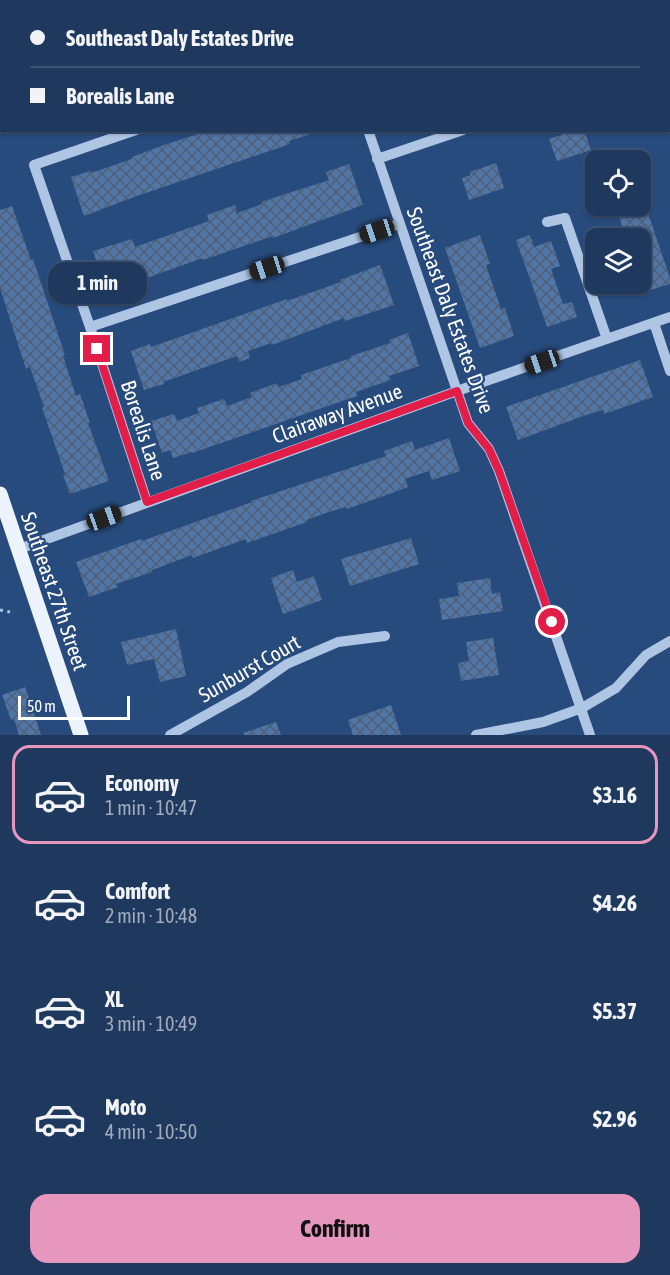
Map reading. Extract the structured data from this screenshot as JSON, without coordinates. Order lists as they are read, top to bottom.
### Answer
{
  "streets": {
    "main road": ["Southeast 27th Street"],
    "street": [
      "Southeast Daly Estates Drive",
      "Clairaway Avenue",
      "Borealis Lane",
      "Sunburst Court"
    ]
  },
  "crossings": [
    ["Southeast Daly Estates Drive", "Clairaway Avenue"],
    ["Clairaway Avenue", "Borealis Lane"],
    ["Clairaway Avenue", "Southeast 27th Street"]
  ],
  "scale_bar": "50 m",
  "page": {
    "banner": ["Southeast Daly Estates Drive", "Borealis Lane"],
    "bubble": "1 min",
    "scale": "50 m",
    "list": [
      {
        "name": "Economy",
        "note": "1 min · 10:47",
        "value": "$3.16"
      },
      {
        "name": "Comfort",
        "note": "2 min · 10:48",
        "value": "$4.26"
      },
      {
        "name": "XL",
        "note": "3 min · 10:49",
        "value": "$5.37"
      },
      {
        "name": "Moto",
        "note": "4 min · 10:50",
        "value": "$2.96"
      }
    ],
    "buttons": "Confirm"
  }
}
